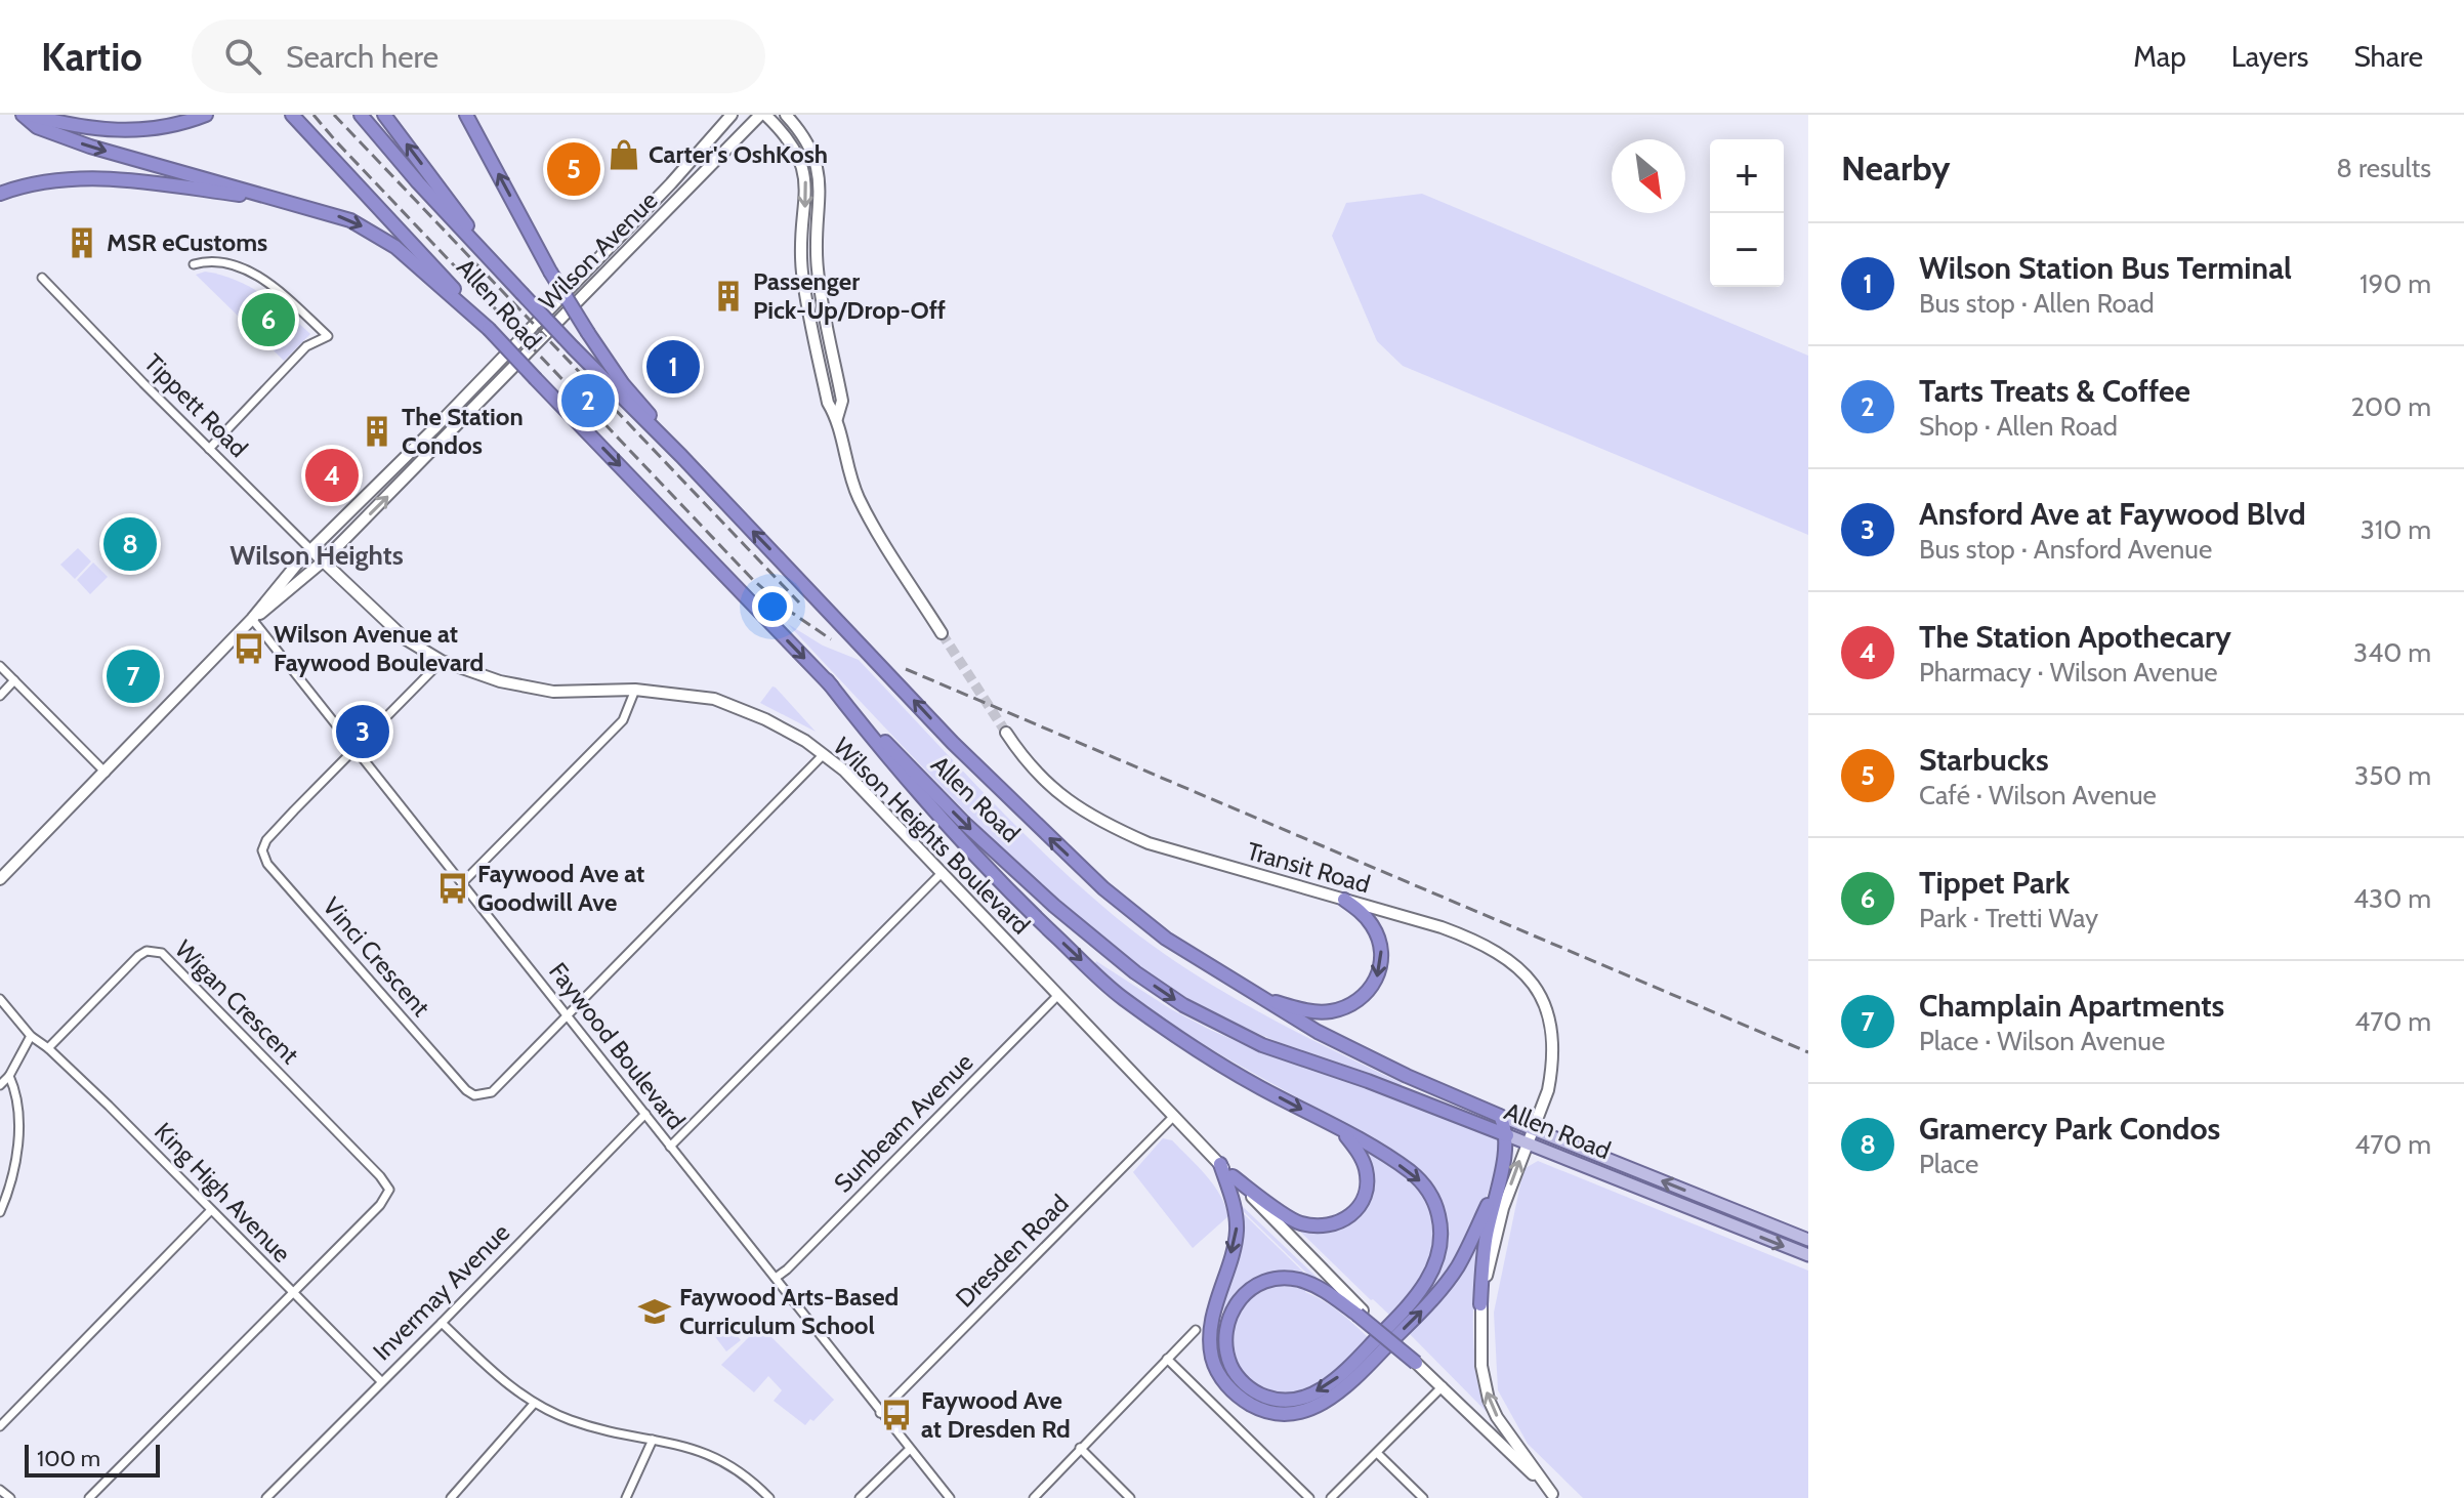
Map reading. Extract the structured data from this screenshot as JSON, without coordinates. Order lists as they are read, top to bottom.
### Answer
{
  "streets": {
    "highway": ["Allen Road"],
    "main road": [
      "Wilson Avenue",
      "Tippett Road",
      "Wilson Heights Boulevard",
      "Transit Road"
    ],
    "street": [
      "Vinci Crescent",
      "Wigan Crescent",
      "Faywood Boulevard",
      "Sunbeam Avenue",
      "King High Avenue",
      "Dresden Road",
      "Invermay Avenue"
    ]
  },
  "crossings": [
    ["Wilson Avenue", "Tippett Road"],
    ["Wilson Avenue", "Wilson Heights Boulevard"],
    ["Wilson Avenue", "Faywood Boulevard"],
    ["Allen Road", "Transit Road"],
    ["Tippett Road", "Wilson Heights Boulevard"],
    ["Wilson Heights Boulevard", "Sunbeam Avenue"],
    ["Wilson Heights Boulevard", "Dresden Road"],
    ["Vinci Crescent", "Faywood Boulevard"],
    ["Wigan Crescent", "King High Avenue"],
    ["Faywood Boulevard", "Sunbeam Avenue"],
    ["Faywood Boulevard", "Dresden Road"],
    ["Faywood Boulevard", "Invermay Avenue"],
    ["King High Avenue", "Invermay Avenue"]
  ],
  "districts": ["Wilson Heights"],
  "places": {
    "shop": ["Carter's OshKosh"],
    "building": ["MSR eCustoms", "Passenger Pick-Up/Drop-Off", "The Station Condos"],
    "bus stop": ["Wilson Avenue at Faywood Boulevard", "Faywood Ave at Goodwill Ave", "Faywood Ave at Dresden Rd"],
    "school or university": ["Faywood Arts-Based Curriculum School"]
  },
  "scale_bar": "100 m",
  "north": "bottom right",
  "page": {
    "header": "Kartio",
    "search": "Search here",
    "nav": ["Map", "Layers", "Share"],
    "heading": ["Nearby", "8 results"],
    "pins": [
      "5",
      "6",
      "1",
      "2",
      "4",
      "8",
      "7",
      "3"
    ],
    "map_buttons": ["+", "−"],
    "list": [
      {
        "mark": "1",
        "name": "Wilson Station Bus Terminal",
        "note": "Bus stop · Allen Road",
        "value": "190 m"
      },
      {
        "mark": "2",
        "name": "Tarts Treats & Coffee",
        "note": "Shop · Allen Road",
        "value": "200 m"
      },
      {
        "mark": "3",
        "name": "Ansford Ave at Faywood Blvd",
        "note": "Bus stop · Ansford Avenue",
        "value": "310 m"
      },
      {
        "mark": "4",
        "name": "The Station Apothecary",
        "note": "Pharmacy · Wilson Avenue",
        "value": "340 m"
      },
      {
        "mark": "5",
        "name": "Starbucks",
        "note": "Café · Wilson Avenue",
        "value": "350 m"
      },
      {
        "mark": "6",
        "name": "Tippet Park",
        "note": "Park · Tretti Way",
        "value": "430 m"
      },
      {
        "mark": "7",
        "name": "Champlain Apartments",
        "note": "Place · Wilson Avenue",
        "value": "470 m"
      },
      {
        "mark": "8",
        "name": "Gramercy Park Condos",
        "note": "Place",
        "value": "470 m"
      }
    ],
    "scale": "100 m"
  }
}
